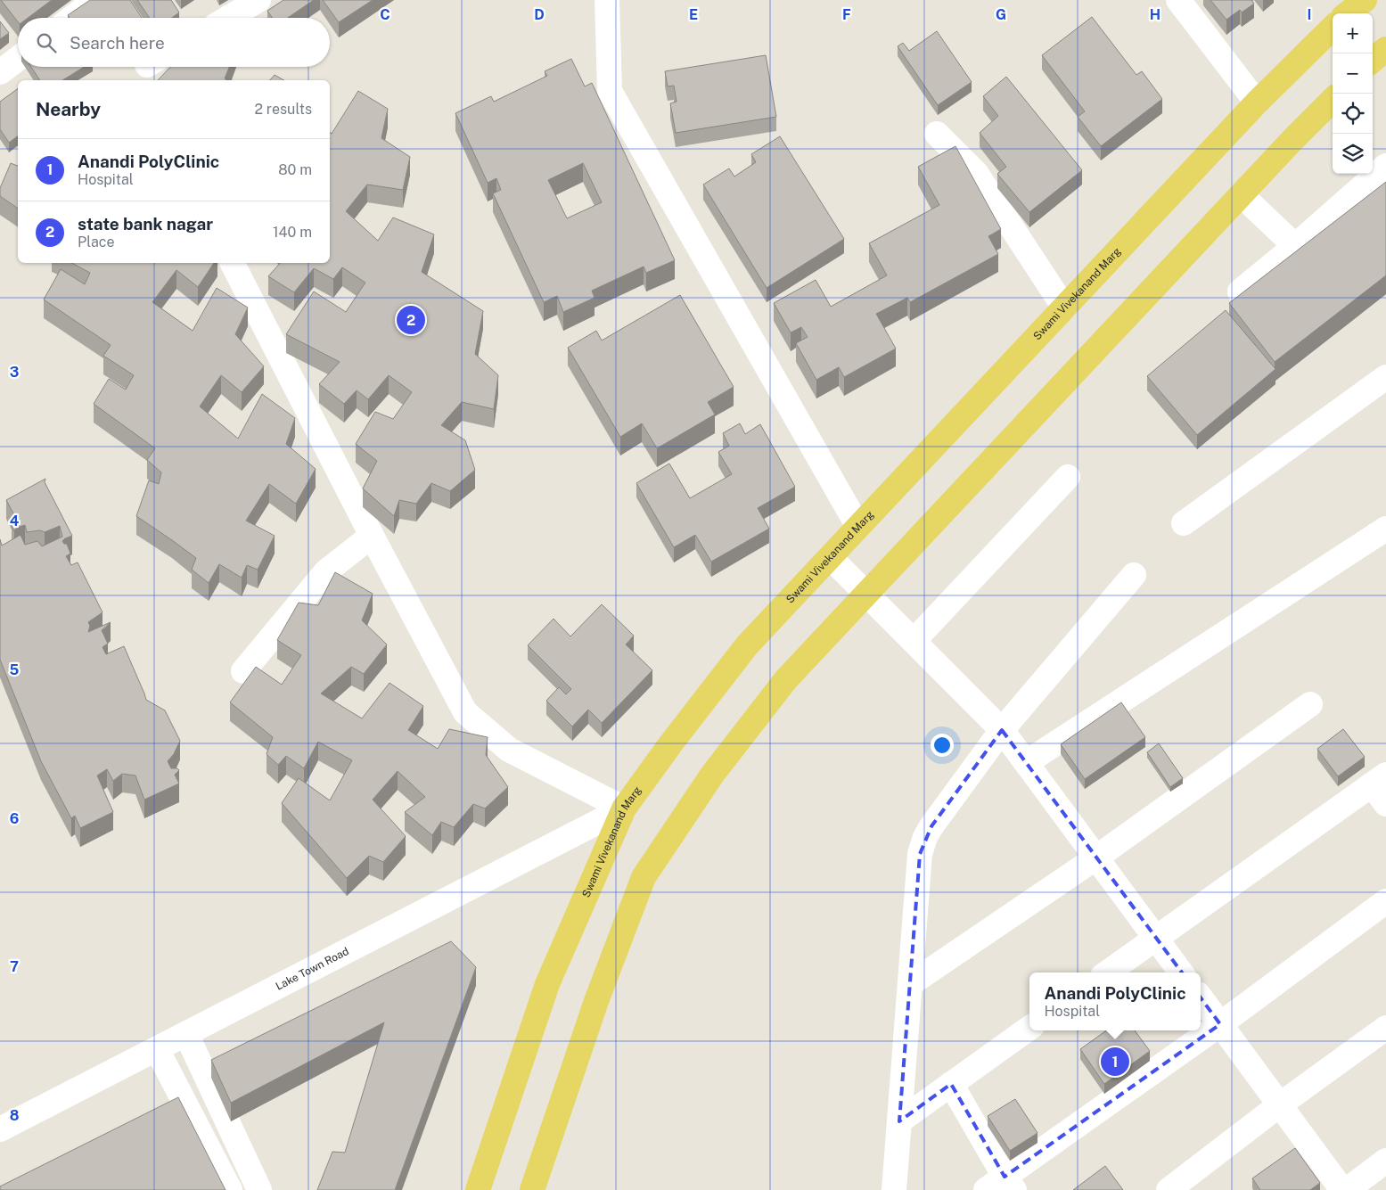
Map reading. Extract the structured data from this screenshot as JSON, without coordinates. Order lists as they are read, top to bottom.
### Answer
{
  "streets": {
    "main road": ["Swami Vivekanand Marg"],
    "street": ["Lake Town Road"]
  },
  "crossings": [
    ["Swami Vivekanand Marg", "Lake Town Road"]
  ],
  "page": {
    "map_buttons": ["+", "−"],
    "search": "Search here",
    "heading": ["Nearby", "2 results"],
    "list": [
      {
        "mark": "1",
        "name": "Anandi PolyClinic",
        "note": "Hospital",
        "value": "80 m"
      },
      {
        "mark": "2",
        "name": "state bank nagar",
        "note": "Place",
        "value": "140 m"
      }
    ],
    "pins": ["2", "1"],
    "popup": ["Anandi PolyClinic", "Hospital"]
  },
  "grid": {
    "columns": [
      "C",
      "D",
      "E",
      "F",
      "G",
      "H",
      "I"
    ],
    "rows": [
      "3",
      "4",
      "5",
      "6",
      "7",
      "8"
    ]
  }
}
